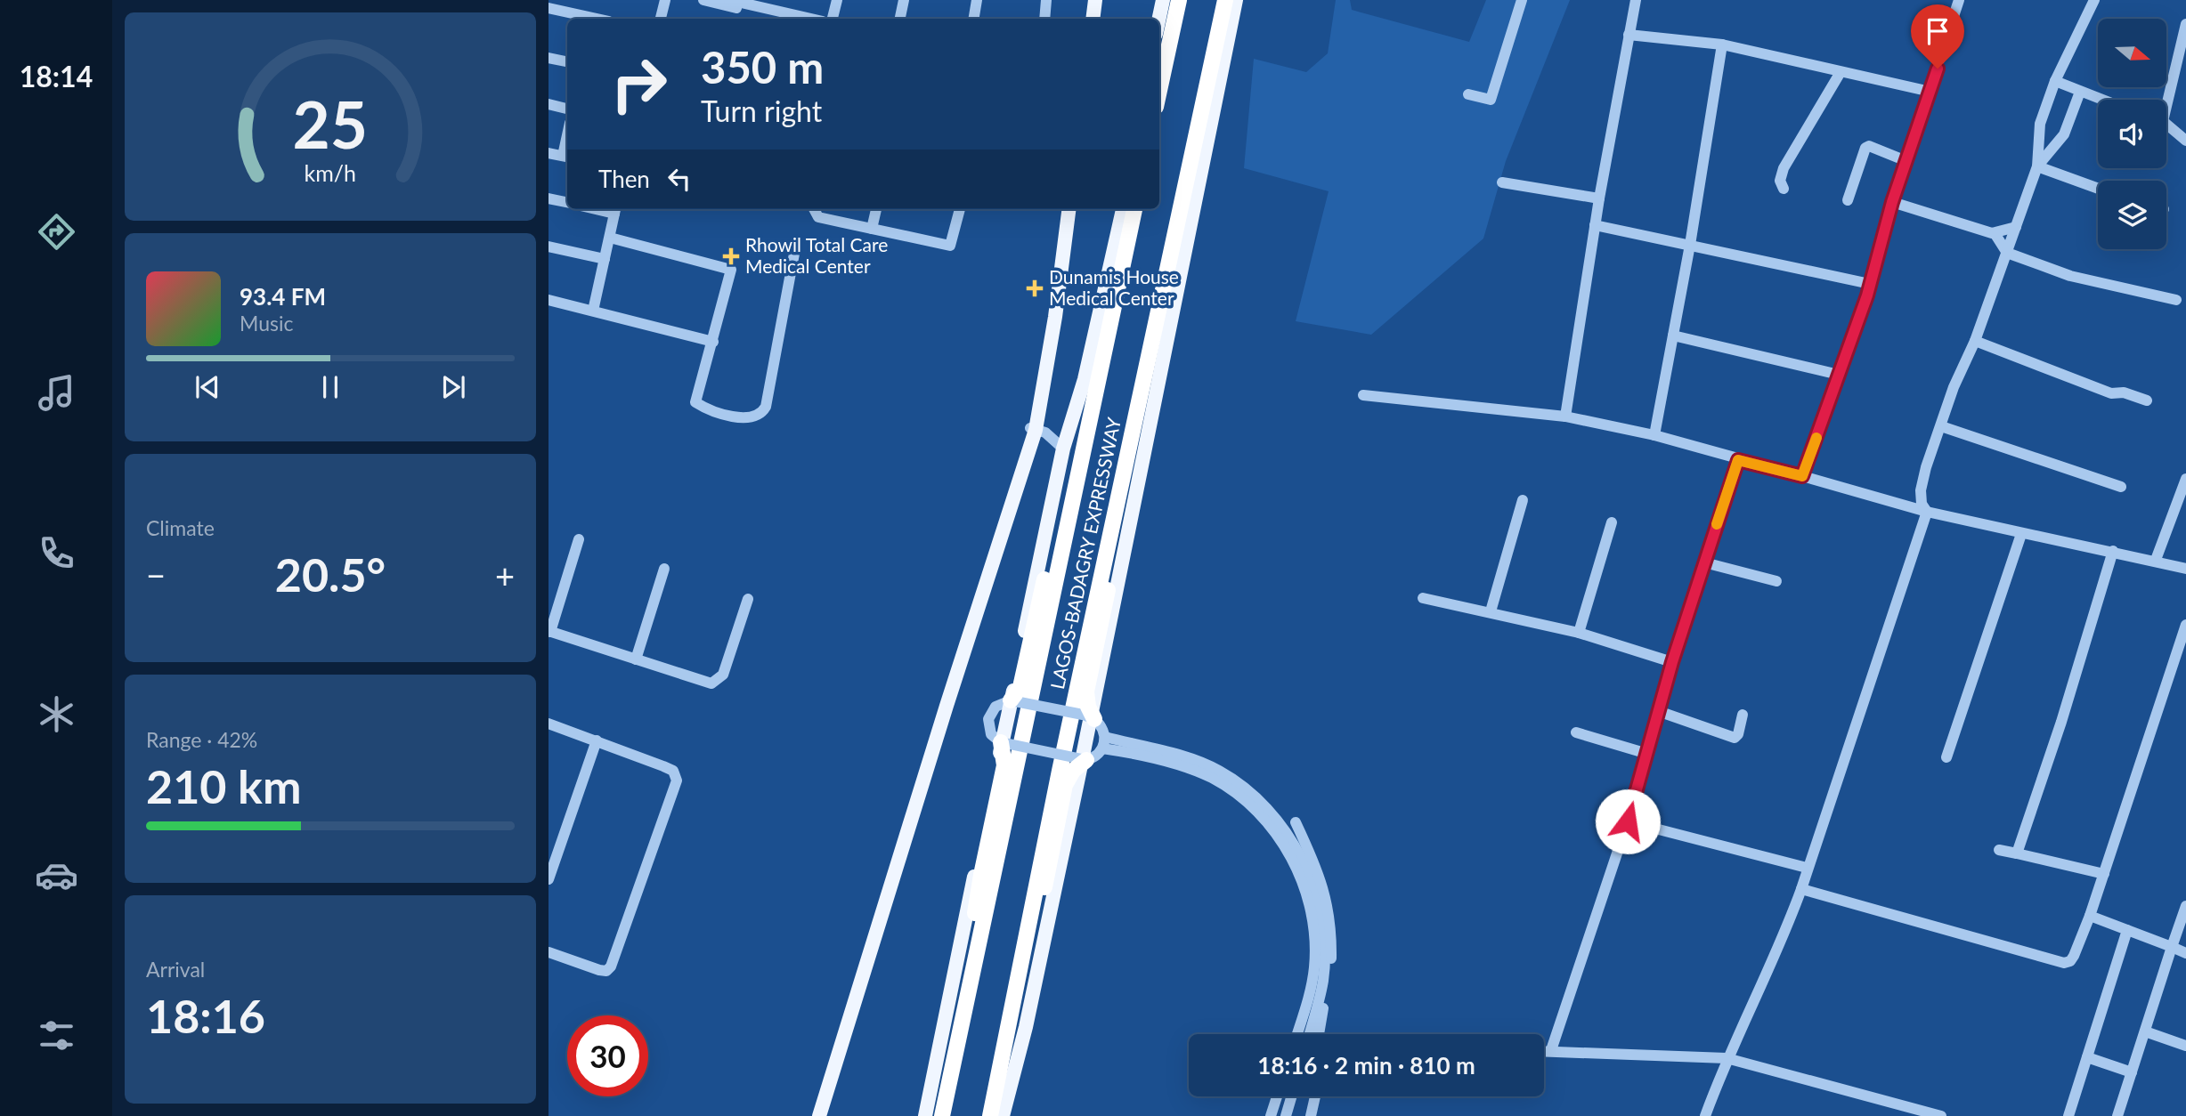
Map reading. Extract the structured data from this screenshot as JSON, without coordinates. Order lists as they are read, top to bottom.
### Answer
{
  "streets": {
    "highway": ["LAGOS-BADAGRY EXPRESSWAY"]
  },
  "places": {
    "health": ["Rhowil Total Care Medical Center", "Dunamis House Medical Center"]
  },
  "north": "right",
  "page": {
    "tabs": "18:14",
    "turn": ["350 m", "Turn right"],
    "then": "Then",
    "song": ["93.4 FM", "Music"],
    "tile": [
      "Climate",
      ["Range · 42%", "210 km"],
      ["Arrival", "18:16"]
    ],
    "heat": ["−", "20.5°", "+"],
    "limit": "30",
    "trip": "18:16 · 2 min · 810 m",
    "gauge": ["25", "km/h"]
  }
}
